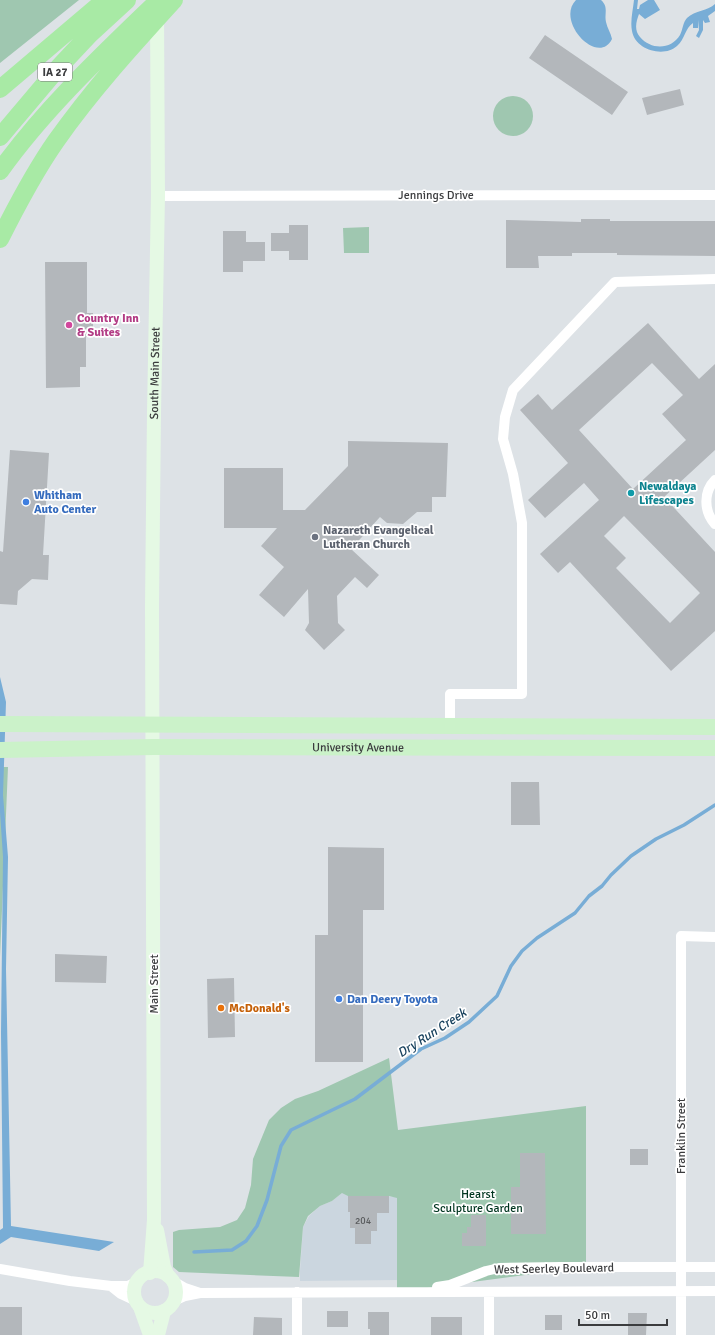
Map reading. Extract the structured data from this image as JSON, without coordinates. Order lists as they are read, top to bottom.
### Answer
{
  "streets": {
    "highway": ["IA 27"],
    "main road": ["South Main Street", "University Avenue", "Main Street"],
    "street": ["Jennings Drive", "Franklin Street", "West Seerley Boulevard"]
  },
  "crossings": [
    ["IA 27", "South Main Street"],
    ["Jennings Drive", "South Main Street"],
    ["South Main Street", "University Avenue"],
    ["South Main Street", "Main Street"],
    ["University Avenue", "Main Street"],
    ["Main Street", "West Seerley Boulevard"],
    ["Franklin Street", "West Seerley Boulevard"]
  ],
  "water": ["Dry Run Creek"],
  "parks": ["Hearst Sculpture Garden"],
  "places": [
    "Country Inn & Suites",
    "Newaldaya Lifescapes",
    "Whitham Auto Center",
    "Nazareth Evangelical Lutheran Church",
    "Dan Deery Toyota",
    "McDonald's"
  ],
  "house_numbers": ["204"],
  "scale_bar": "50 m"
}
